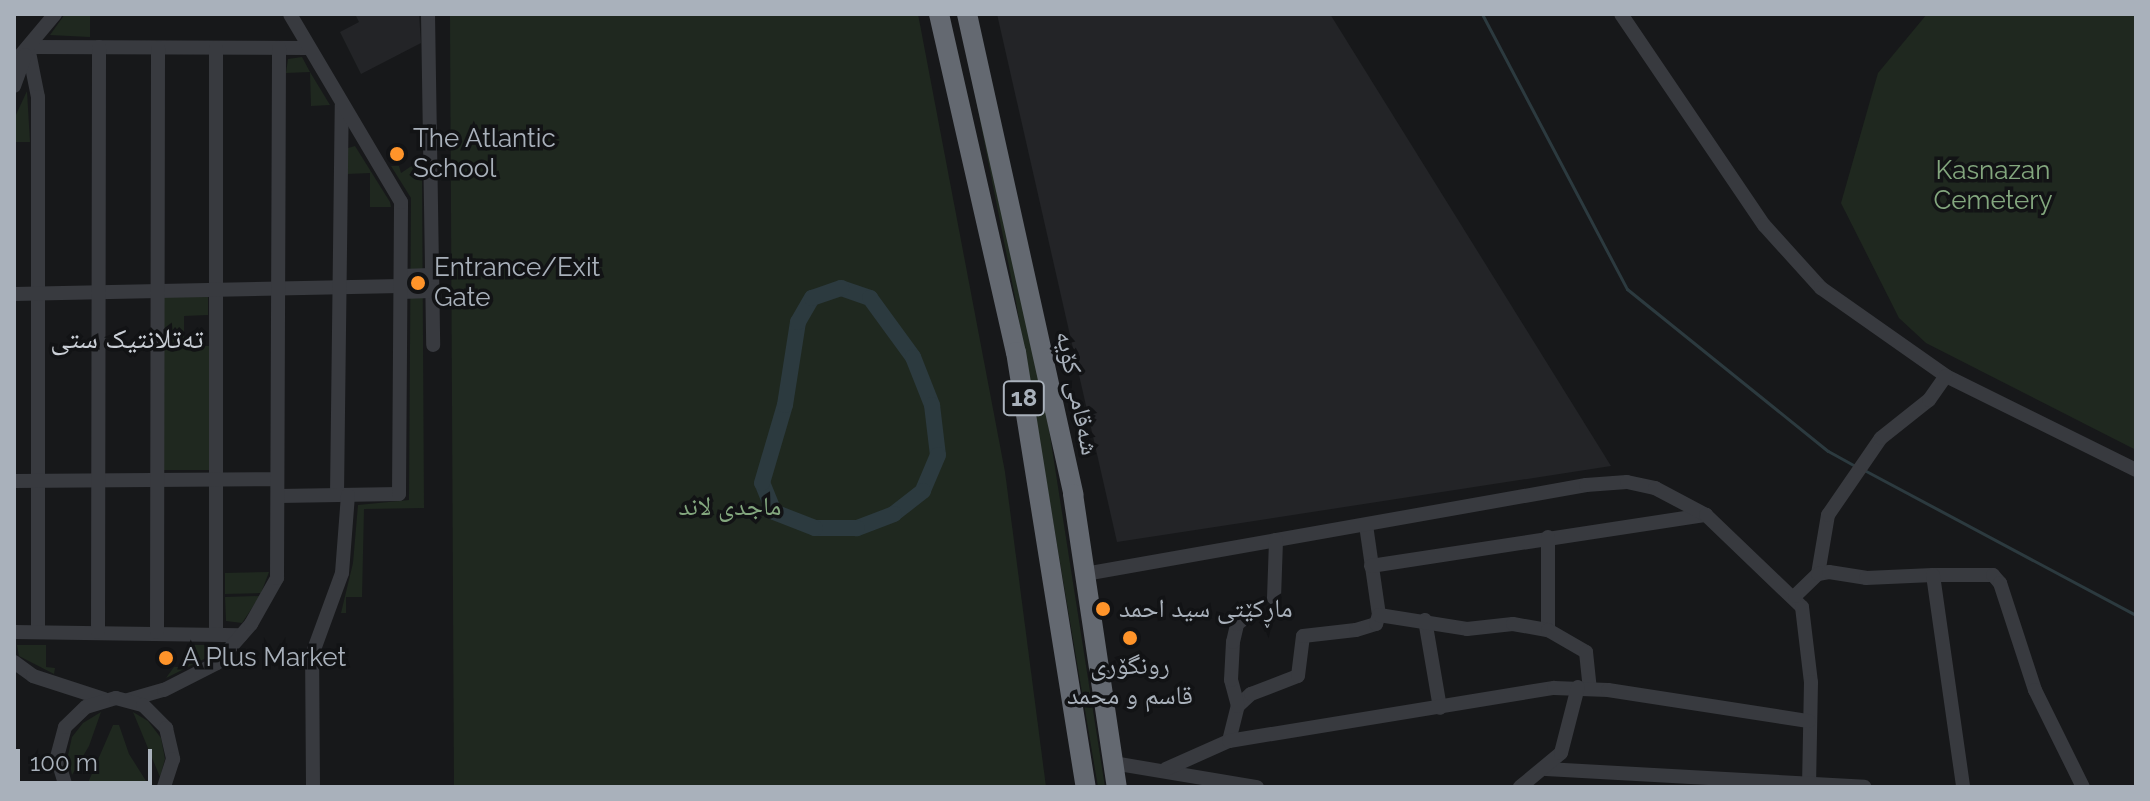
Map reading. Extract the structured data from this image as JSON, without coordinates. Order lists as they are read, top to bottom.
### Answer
{
  "streets": {
    "highway": ["شەقامی کۆیە", "18"]
  },
  "districts": ["تەتلانتیک ستی"],
  "parks": ["Kasnazan Cemetery", "ماجدی لاند"],
  "places": [
    "The Atlantic School",
    "Entrance/Exit Gate",
    "ماڕکێتی سید احمد",
    "رونگۆری قاسم و محمد",
    "A Plus Market"
  ],
  "scale_bar": "100 m"
}
